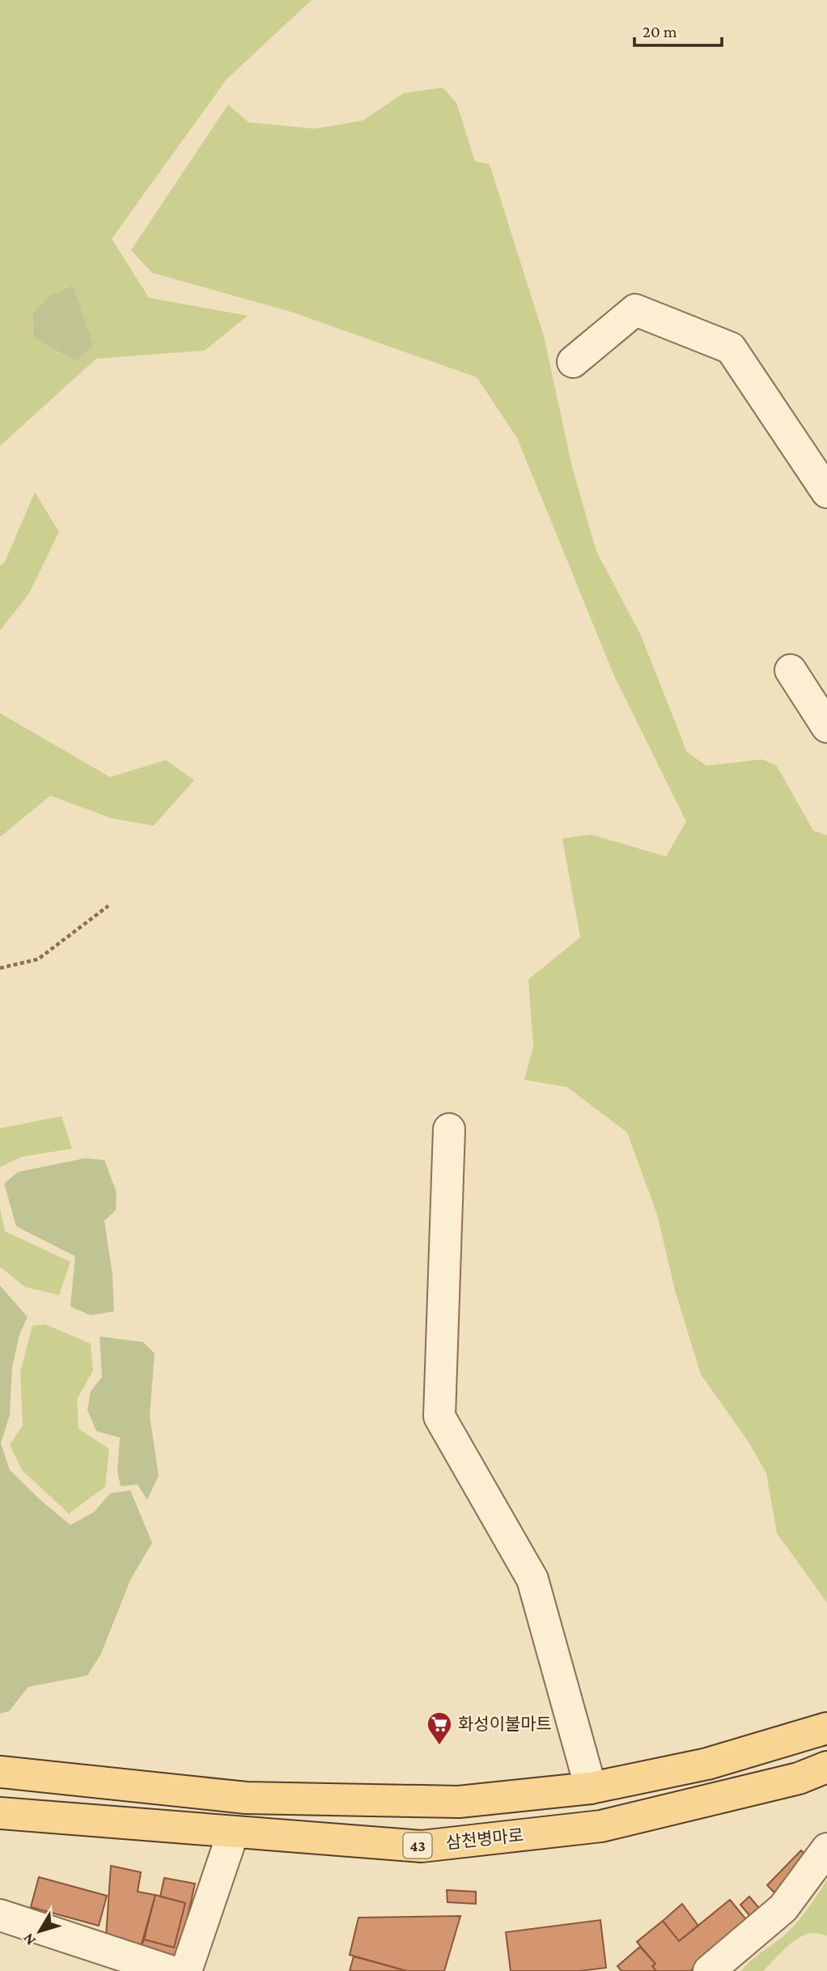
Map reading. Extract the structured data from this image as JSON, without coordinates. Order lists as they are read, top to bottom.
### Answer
{
  "streets": {
    "main road": ["삼천병마로", "43"]
  },
  "places": {
    "supermarket": ["화성이불마트"]
  },
  "scale_bar": "20 m",
  "north": "bottom left"
}
